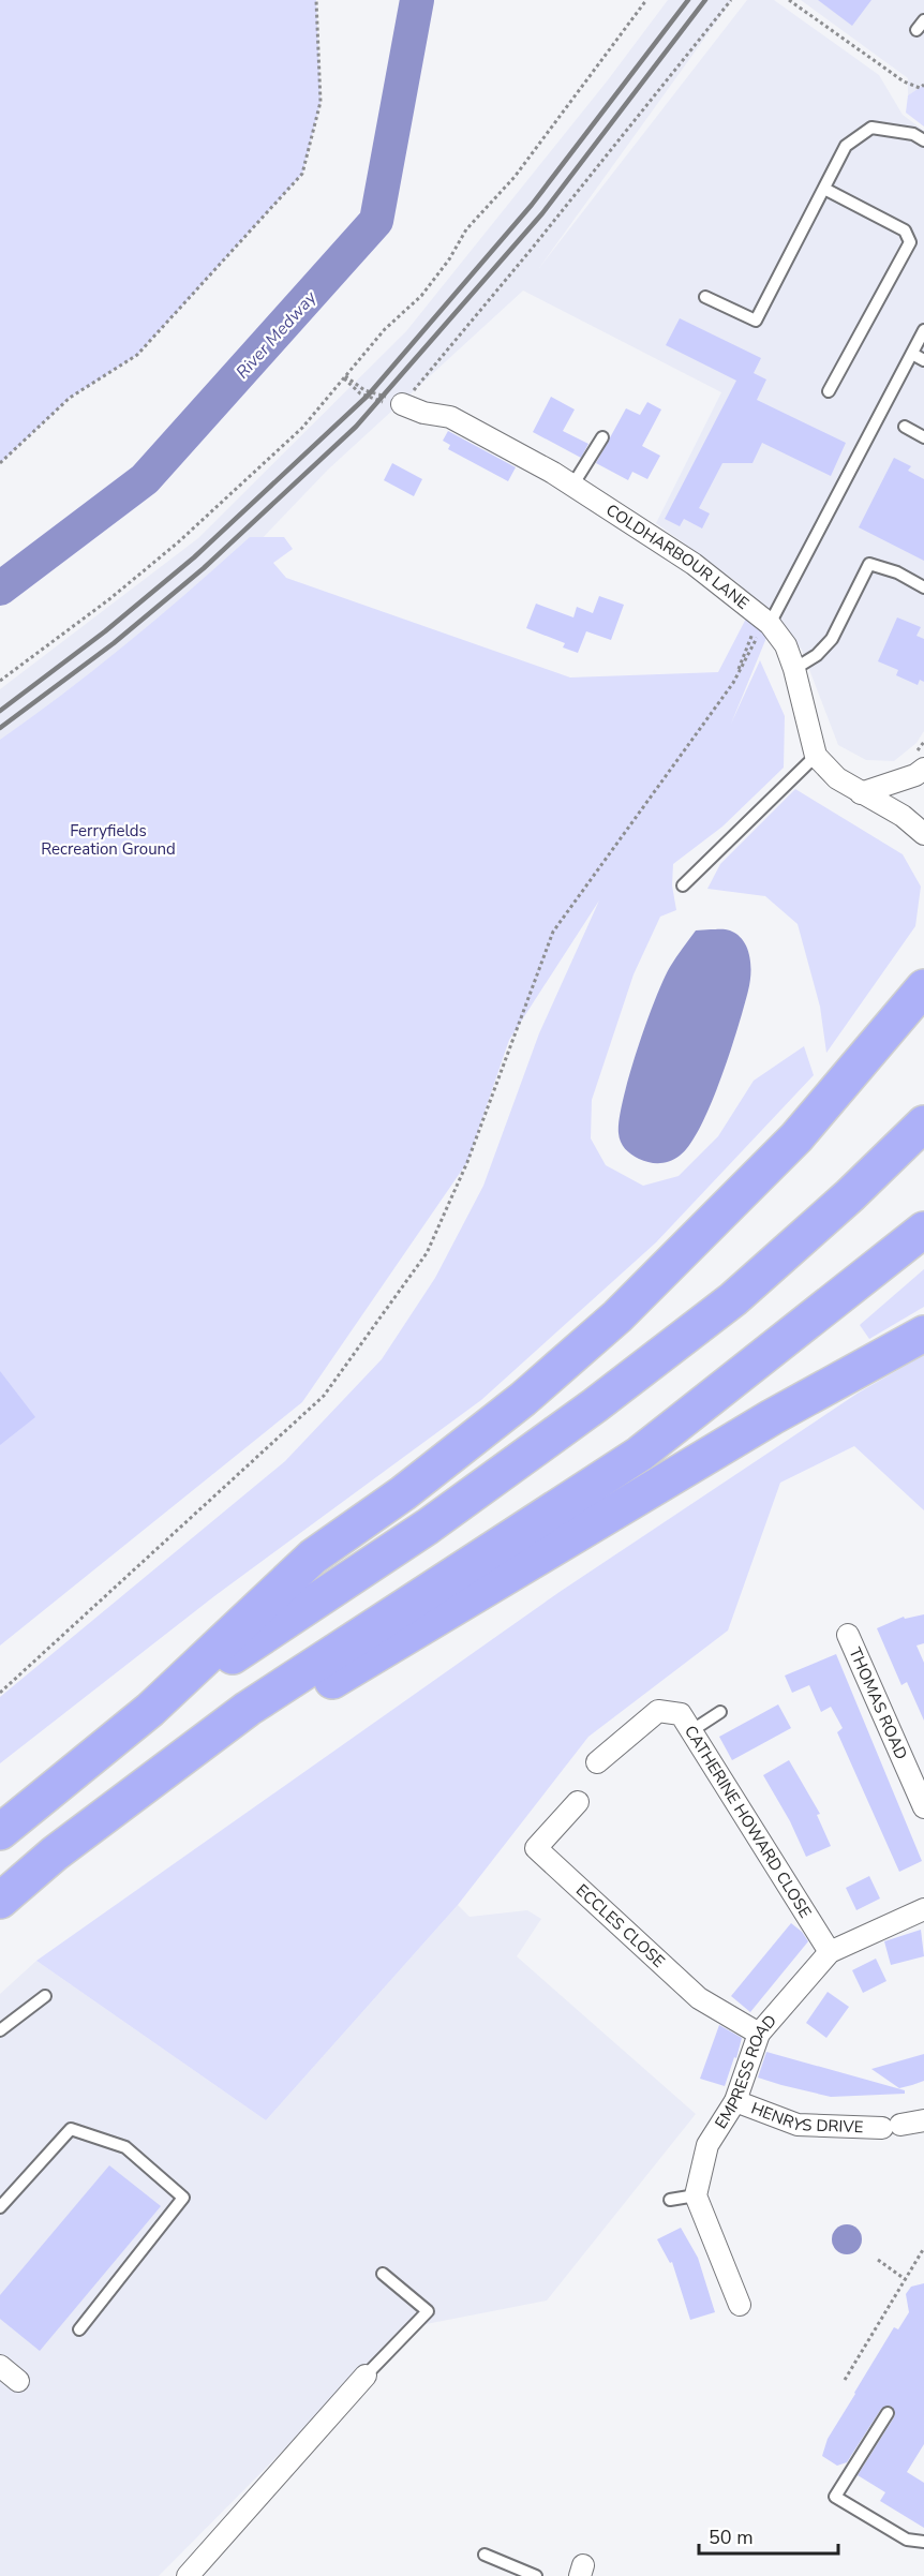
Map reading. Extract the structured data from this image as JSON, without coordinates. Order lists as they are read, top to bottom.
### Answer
{
  "streets": {
    "street": [
      "COLDHARBOUR LANE",
      "THOMAS ROAD",
      "CATHERINE HOWARD CLOSE",
      "ECCLES CLOSE",
      "EMPRESS ROAD",
      "HENRYS DRIVE"
    ]
  },
  "crossings": [
    ["CATHERINE HOWARD CLOSE", "EMPRESS ROAD"],
    ["ECCLES CLOSE", "EMPRESS ROAD"],
    ["EMPRESS ROAD", "HENRYS DRIVE"]
  ],
  "water": ["River Medway"],
  "parks": ["Ferryfields Recreation Ground"],
  "scale_bar": "50 m"
}
